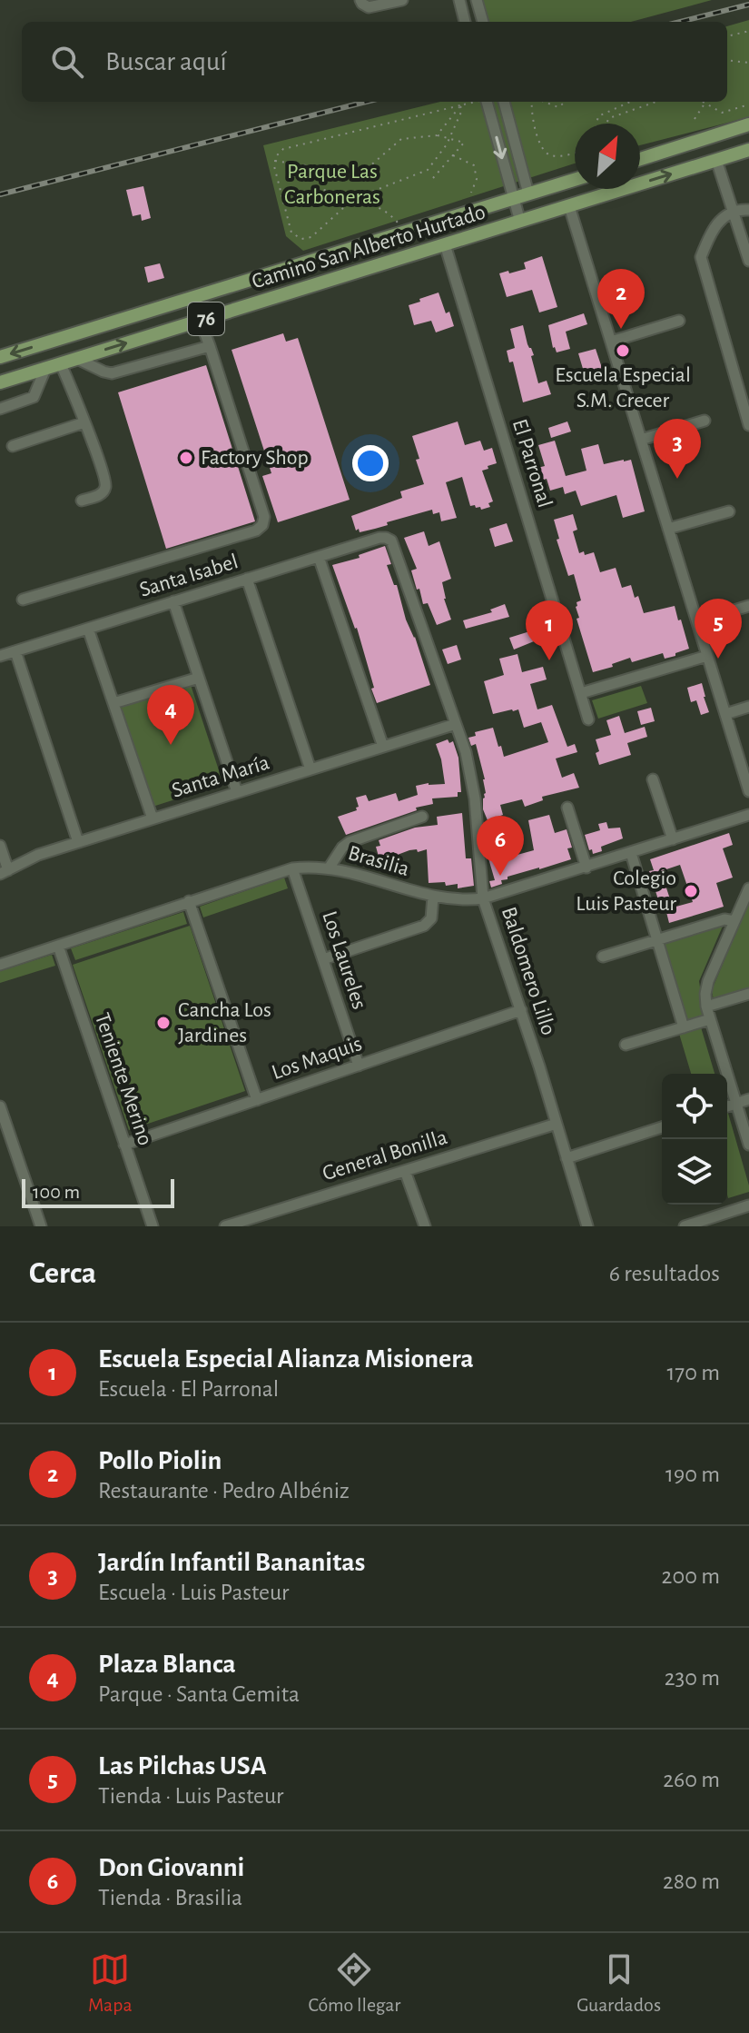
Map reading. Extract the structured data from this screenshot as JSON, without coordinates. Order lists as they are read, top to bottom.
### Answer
{
  "streets": {
    "main road": ["Camino San Alberto Hurtado", "76"],
    "street": [
      "El Parronal",
      "Santa Isabel",
      "Santa María",
      "Brasilia",
      "Los Laureles",
      "Baldomero Lillo",
      "Los Maquis",
      "Teniente Merino",
      "General Bonilla"
    ]
  },
  "crossings": [
    ["Camino San Alberto Hurtado", "El Parronal"],
    ["Santa Isabel", "Baldomero Lillo"],
    ["Santa María", "Baldomero Lillo"],
    ["Brasilia", "Los Laureles"],
    ["Brasilia", "Baldomero Lillo"],
    ["Brasilia", "Teniente Merino"],
    ["Los Laureles", "Los Maquis"],
    ["Baldomero Lillo", "Los Maquis"],
    ["Baldomero Lillo", "General Bonilla"],
    ["Los Maquis", "Teniente Merino"]
  ],
  "parks": ["Parque Las Carboneras"],
  "places": [
    "Escuela Especial S.M. Crecer",
    "Factory Shop",
    "Colegio Luis Pasteur",
    "Cancha Los Jardines"
  ],
  "scale_bar": "100 m",
  "north": "top right",
  "page": {
    "search": "Buscar aquí",
    "pins": [
      "2",
      "3",
      "5",
      "1",
      "4",
      "6"
    ],
    "scale": "100 m",
    "heading": ["Cerca", "6 resultados"],
    "list": [
      {
        "mark": "1",
        "name": "Escuela Especial Alianza Misionera",
        "note": "Escuela · El Parronal",
        "value": "170 m"
      },
      {
        "mark": "2",
        "name": "Pollo Piolin",
        "note": "Restaurante · Pedro Albéniz",
        "value": "190 m"
      },
      {
        "mark": "3",
        "name": "Jardín Infantil Bananitas",
        "note": "Escuela · Luis Pasteur",
        "value": "200 m"
      },
      {
        "mark": "4",
        "name": "Plaza Blanca",
        "note": "Parque · Santa Gemita",
        "value": "230 m"
      },
      {
        "mark": "5",
        "name": "Las Pilchas USA",
        "note": "Tienda · Luis Pasteur",
        "value": "260 m"
      },
      {
        "mark": "6",
        "name": "Don Giovanni",
        "note": "Tienda · Brasilia",
        "value": "280 m"
      }
    ],
    "nav": ["Mapa", "Cómo llegar", "Guardados"]
  }
}
